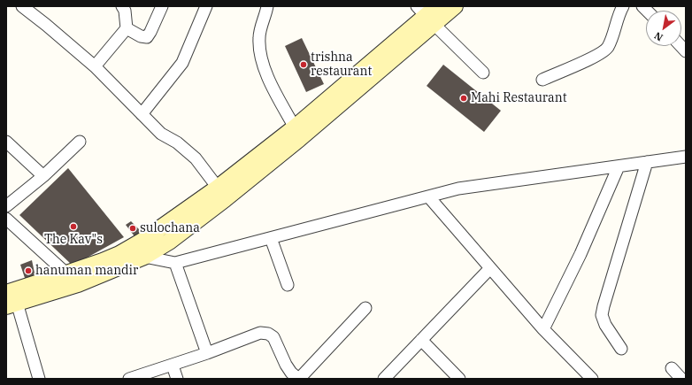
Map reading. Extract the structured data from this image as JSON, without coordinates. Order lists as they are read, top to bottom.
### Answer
{
  "places": [
    "trishna restaurant",
    "Mahi Restaurant",
    "The Kav\"s",
    "sulochana",
    "hanuman mandir"
  ],
  "north": "bottom left"
}
